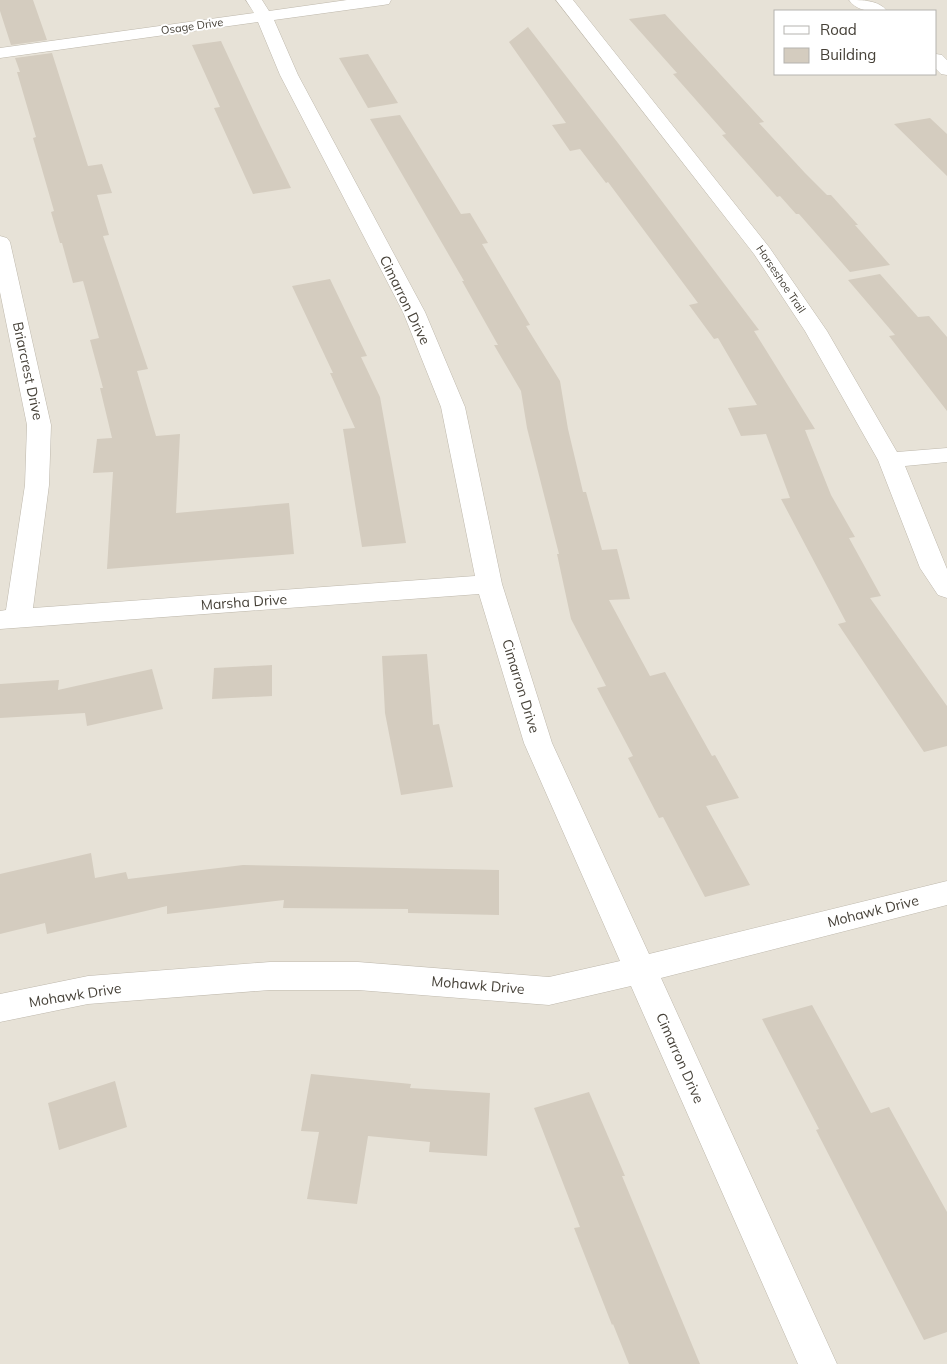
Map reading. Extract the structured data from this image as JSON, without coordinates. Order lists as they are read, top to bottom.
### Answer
{
  "streets": {
    "street": [
      "Osage Drive",
      "Horseshoe Trail",
      "Cimarron Drive",
      "Briarcrest Drive",
      "Marsha Drive",
      "Mohawk Drive"
    ]
  },
  "crossings": [
    ["Osage Drive", "Cimarron Drive"],
    ["Cimarron Drive", "Marsha Drive"],
    ["Cimarron Drive", "Mohawk Drive"],
    ["Briarcrest Drive", "Marsha Drive"]
  ],
  "legend": ["Road", "Building"]
}
